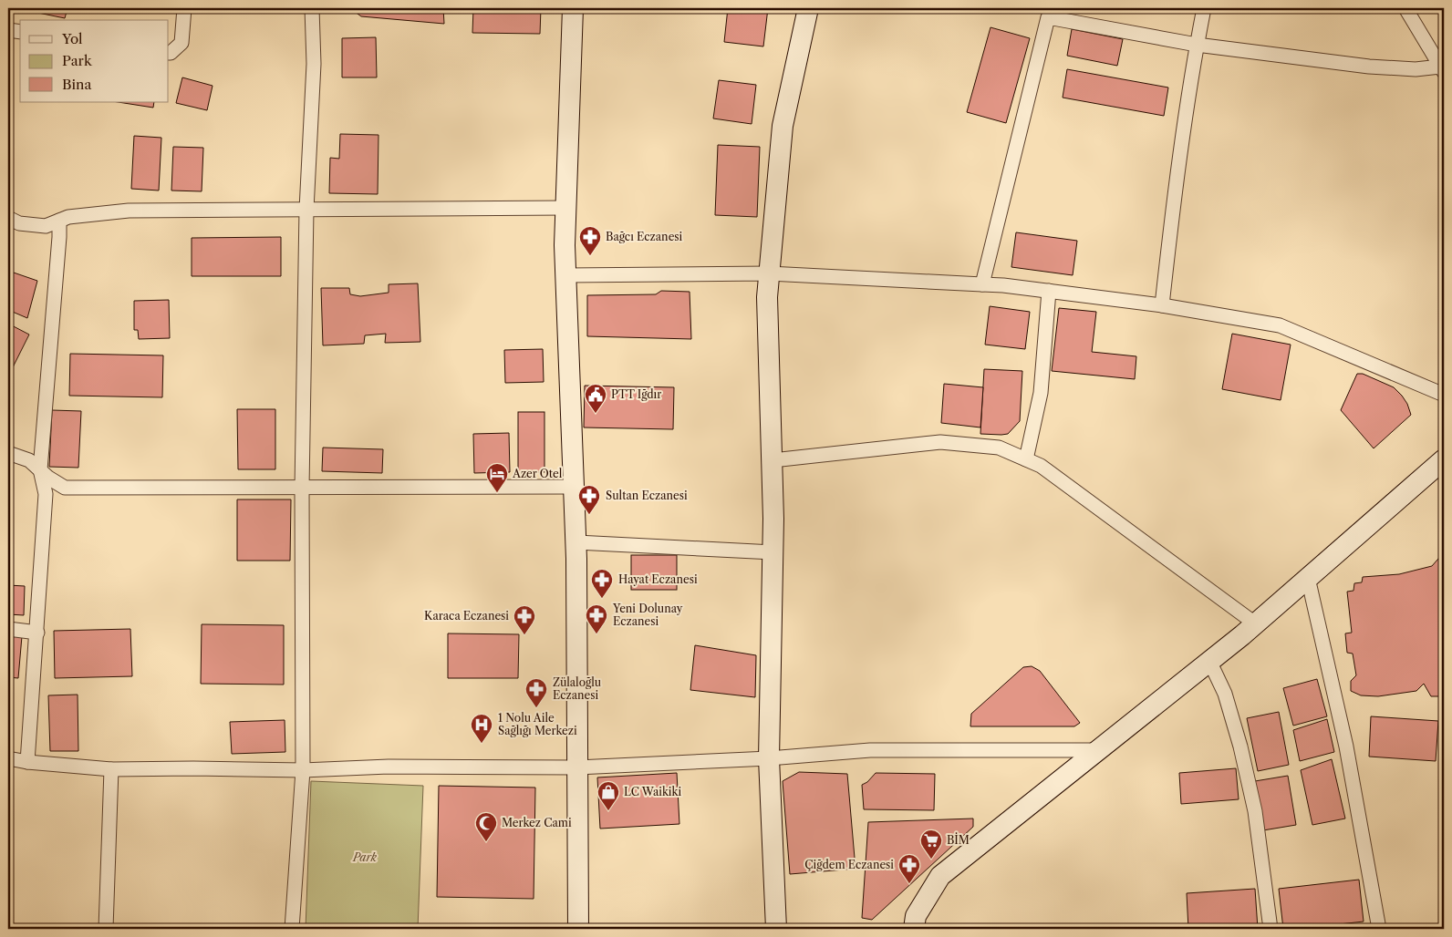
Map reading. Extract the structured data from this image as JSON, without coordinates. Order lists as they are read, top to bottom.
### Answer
{
  "parks": ["Park"],
  "places": {
    "pharmacy": [
      "Bağcı Eczanesi",
      "Sultan Eczanesi",
      "Hayat Eczanesi",
      "Yeni Dolunay Eczanesi",
      "Karaca Eczanesi",
      "Zülaloğlu Eczanesi",
      "Çiğdem Eczanesi"
    ],
    "public building": ["PTT Iğdır"],
    "hotel": ["Azer Otel"],
    "hospital": ["1 Nolu Aile Sağlığı Merkezi"],
    "shop": ["LC Waikiki"],
    "mosque": ["Merkez Cami"],
    "supermarket": ["BİM"]
  },
  "legend": ["Yol", "Park", "Bina"]
}
